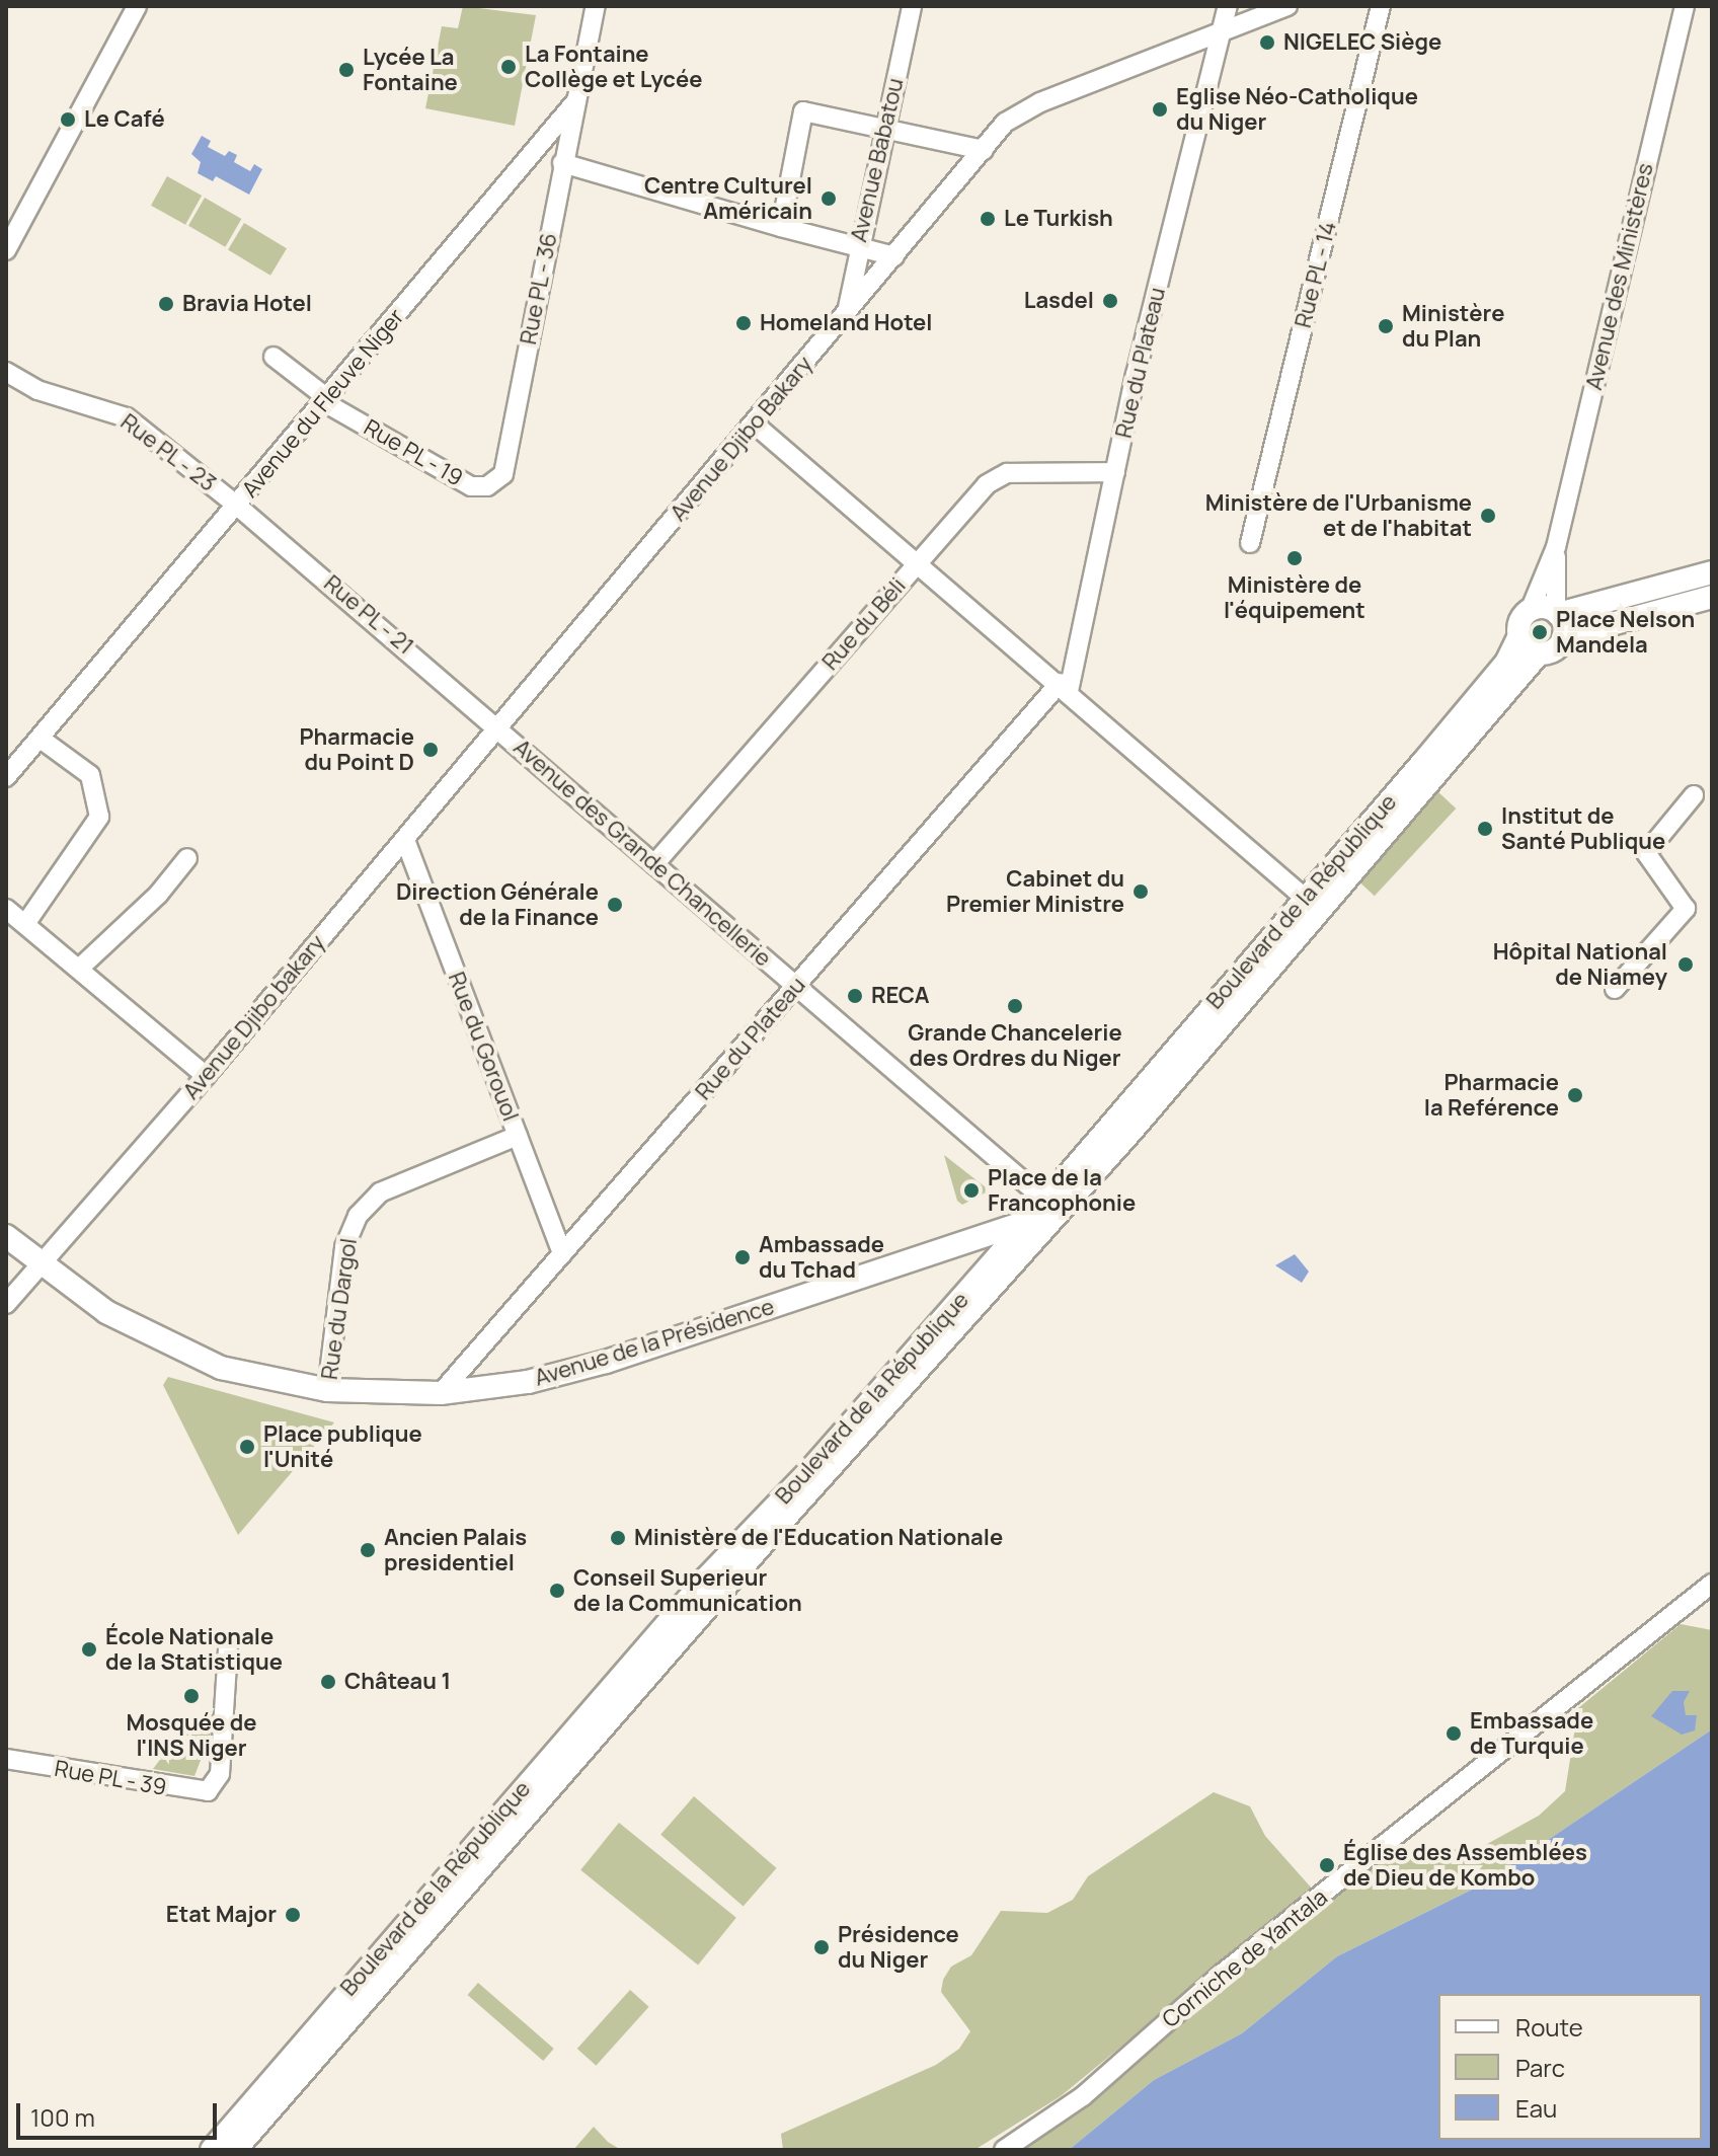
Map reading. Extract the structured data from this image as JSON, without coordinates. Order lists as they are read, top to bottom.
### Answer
{
  "streets": {
    "main road": ["Boulevard de la République", "Avenue de la Présidence"],
    "street": [
      "Avenue Babatou",
      "Rue PL - 14",
      "Avenue des Ministères",
      "Rue PL - 36",
      "Rue du Plateau",
      "Avenue du Fleuve Niger",
      "Avenue Djibo Bakary",
      "Rue PL - 23",
      "Rue PL - 19",
      "Rue PL - 21",
      "Rue du Béli",
      "Avenue des Grande Chancellerie",
      "Avenue Djibo bakary",
      "Rue du Gorouol",
      "Rue du Dargol",
      "Rue PL - 39",
      "Corniche de Yantala"
    ]
  },
  "crossings": [
    ["Avenue Babatou", "Avenue Djibo Bakary"],
    ["Avenue des Ministères", "Boulevard de la République"],
    ["Rue PL - 36", "Avenue du Fleuve Niger"],
    ["Rue PL - 36", "Rue PL - 19"],
    ["Rue du Plateau", "Avenue Djibo Bakary"],
    ["Rue du Plateau", "Rue du Béli"],
    ["Rue du Plateau", "Avenue des Grande Chancellerie"],
    ["Rue du Plateau", "Rue du Gorouol"],
    ["Rue du Plateau", "Avenue de la Présidence"],
    ["Avenue du Fleuve Niger", "Rue PL - 23"],
    ["Avenue du Fleuve Niger", "Rue PL - 19"],
    ["Avenue du Fleuve Niger", "Rue PL - 21"],
    ["Avenue Djibo Bakary", "Rue PL - 21"],
    ["Avenue Djibo Bakary", "Avenue des Grande Chancellerie"],
    ["Avenue Djibo Bakary", "Avenue Djibo bakary"],
    ["Rue PL - 23", "Rue PL - 21"],
    ["Rue PL - 21", "Avenue des Grande Chancellerie"],
    ["Rue PL - 21", "Avenue Djibo bakary"],
    ["Rue du Béli", "Avenue des Grande Chancellerie"],
    ["Avenue des Grande Chancellerie", "Boulevard de la République"],
    ["Avenue des Grande Chancellerie", "Avenue Djibo bakary"],
    ["Avenue des Grande Chancellerie", "Avenue de la Présidence"],
    ["Boulevard de la République", "Avenue de la Présidence"],
    ["Avenue Djibo bakary", "Rue du Gorouol"],
    ["Avenue Djibo bakary", "Avenue de la Présidence"],
    ["Rue du Gorouol", "Rue du Dargol"],
    ["Rue du Dargol", "Avenue de la Présidence"]
  ],
  "places": [
    "NIGELEC Siège",
    "La Fontaine Collège et Lycée",
    "Lycée La Fontaine",
    "Eglise Néo-Catholique du Niger",
    "Le Café",
    "Centre Culturel Américain",
    "Le Turkish",
    "Lasdel",
    "Bravia Hotel",
    "Homeland Hotel",
    "Ministère du Plan",
    "Ministère de l'Urbanisme et de l'habitat",
    "Ministère de l'équipement",
    "Place Nelson Mandela",
    "Pharmacie du Point D",
    "Institut de Santé Publique",
    "Cabinet du Premier Ministre",
    "Direction Générale de la Finance",
    "Hôpital National de Niamey",
    "RECA",
    "Grande Chancelerie des Ordres du Niger",
    "Pharmacie la Reférence",
    "Place de la Francophonie",
    "Ambassade du Tchad",
    "Place publique l'Unité",
    "Ministère de l'Education Nationale",
    "Ancien Palais presidentiel",
    "Conseil Superieur de la Communication",
    "École Nationale de la Statistique",
    "Château 1",
    "Mosquée de l'INS Niger",
    "Embassade de Turquie",
    "Église des Assemblées de Dieu de Kombo",
    "Etat Major",
    "Présidence du Niger"
  ],
  "legend": ["Route", "Parc", "Eau"],
  "scale_bar": "100 m"
}
